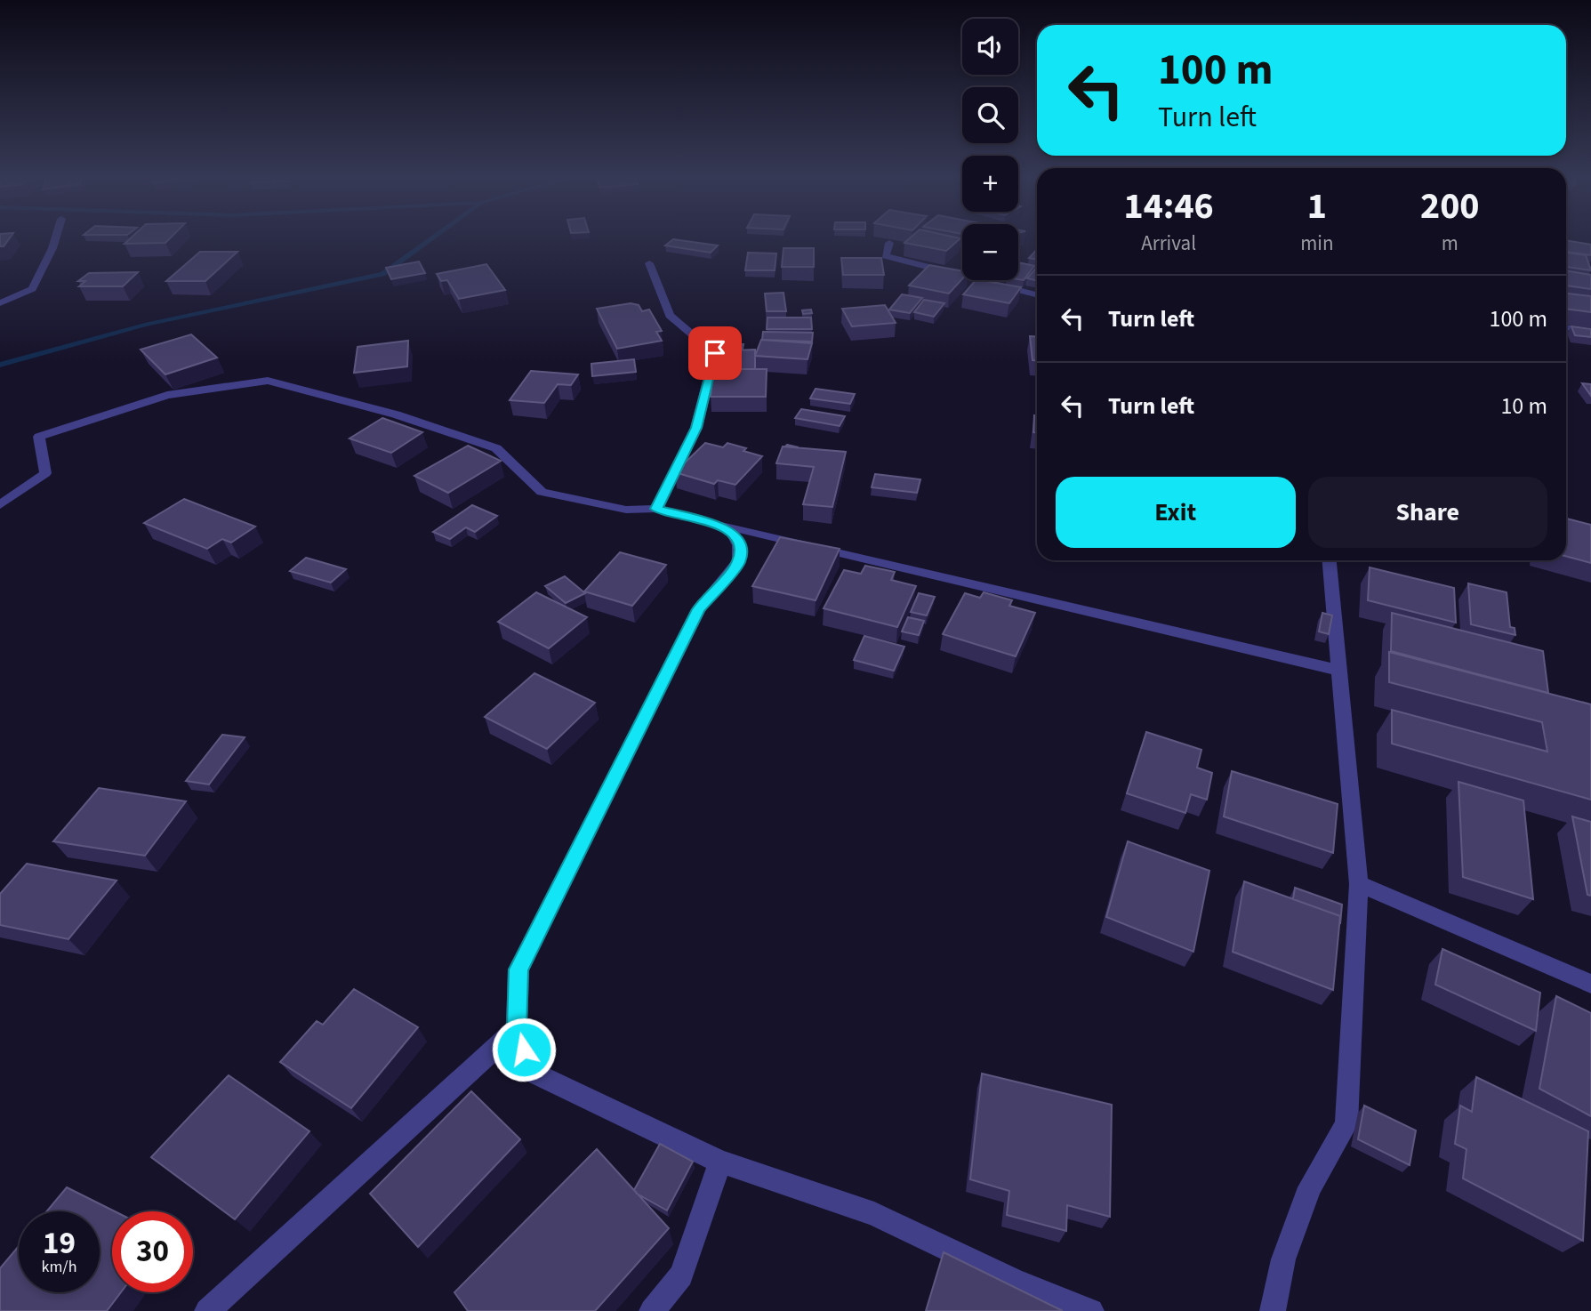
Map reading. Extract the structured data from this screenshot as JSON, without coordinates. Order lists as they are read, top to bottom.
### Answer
{
  "page": {
    "map_buttons": ["+", "−"],
    "turn": ["100 m", "Turn left"],
    "eta": [
      "14:46",
      "Arrival",
      "1",
      "min",
      "200",
      "m"
    ],
    "list": [
      {
        "name": "Turn left",
        "value": "100 m"
      },
      {
        "name": "Turn left",
        "value": "10 m"
      }
    ],
    "buttons": ["Exit", "Share"],
    "speed": "19 km/h",
    "limit": "30"
  }
}
